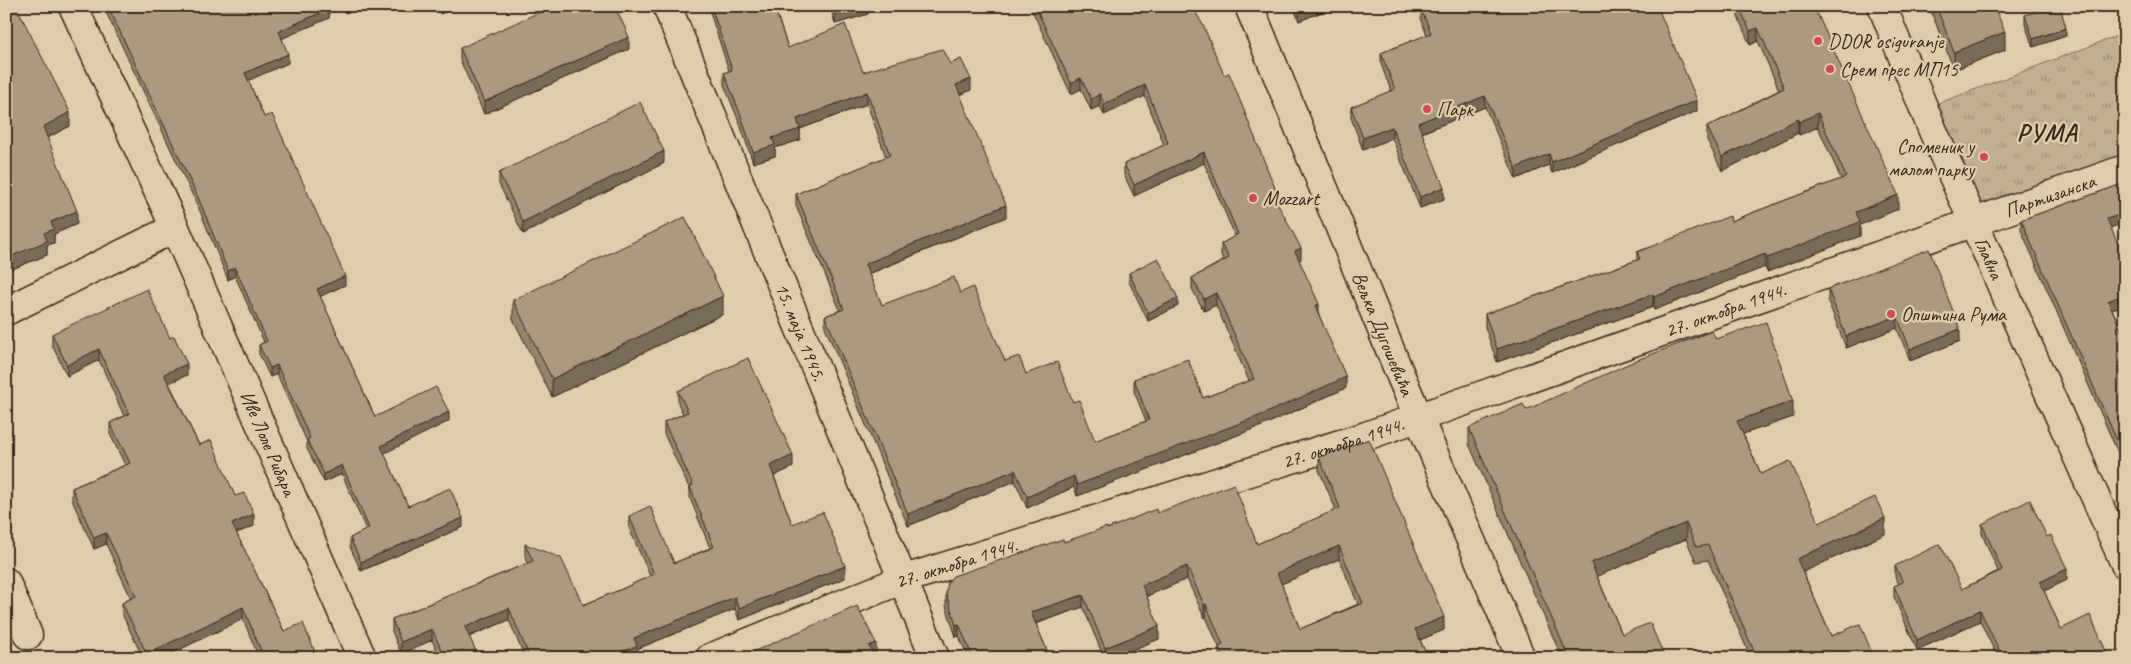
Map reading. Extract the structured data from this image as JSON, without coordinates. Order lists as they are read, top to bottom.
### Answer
{
  "streets": {
    "street": [
      "Партизанска",
      "Главна",
      "27. октобра 1944.",
      "15. маја 1945.",
      "Вељка Дугошевића",
      "Иве Лоле Рибара"
    ]
  },
  "crossings": [
    ["Партизанска", "Главна"],
    ["Партизанска", "27. октобра 1944."],
    ["Главна", "27. октобра 1944."],
    ["27. октобра 1944.", "15. маја 1945."],
    ["27. октобра 1944.", "Вељка Дугошевића"]
  ],
  "districts": ["РУМА"],
  "places": [
    "DDOR osiguranje",
    "Срем прес МП15",
    "Парк",
    "Споменик у малом парку",
    "Mozzart",
    "Општина Рума"
  ]
}
